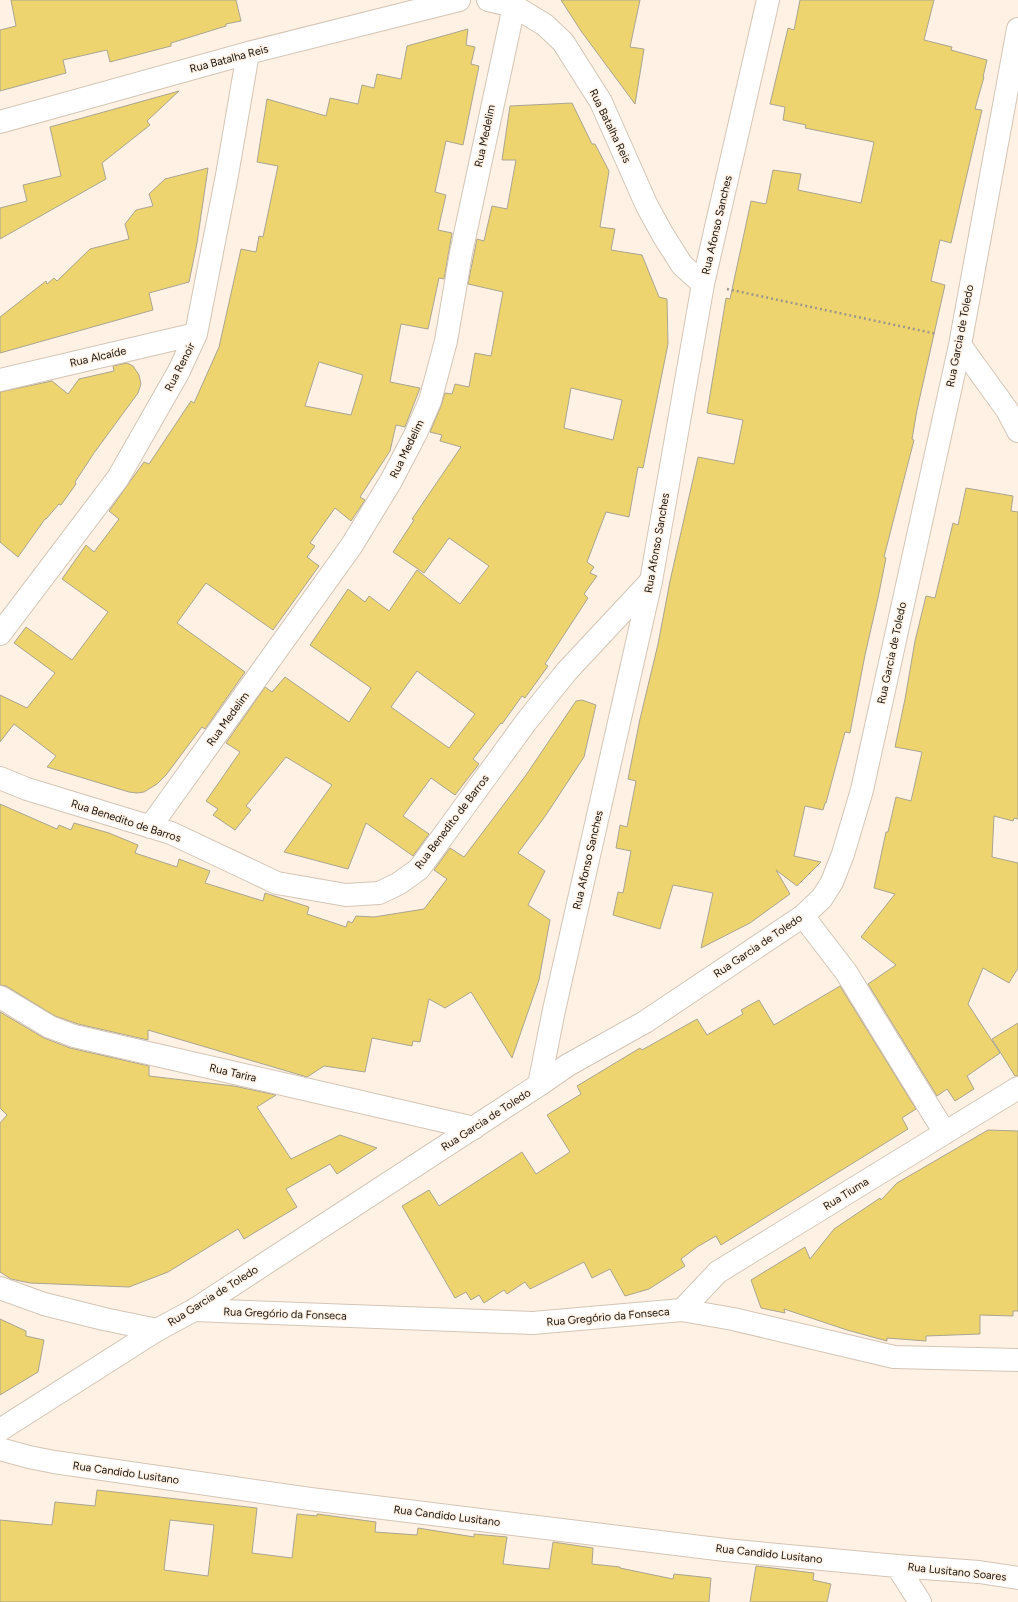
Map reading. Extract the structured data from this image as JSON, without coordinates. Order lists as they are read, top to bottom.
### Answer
{
  "streets": {
    "street": [
      "Rua Batalha Reis",
      "Rua Medelim",
      "Rua Afonso Sanches",
      "Rua Garcia de Toledo",
      "Rua Alcaíde",
      "Rua Renoir",
      "Rua Benedito de Barros",
      "Rua Tarira",
      "Rua Tiuma",
      "Rua Gregório da Fonseca",
      "Rua Candido Lusitano",
      "Rua Lusitano Soares"
    ]
  },
  "crossings": [
    ["Rua Batalha Reis", "Rua Medelim"],
    ["Rua Batalha Reis", "Rua Afonso Sanches"],
    ["Rua Batalha Reis", "Rua Renoir"],
    ["Rua Medelim", "Rua Benedito de Barros"],
    ["Rua Afonso Sanches", "Rua Garcia de Toledo"],
    ["Rua Afonso Sanches", "Rua Benedito de Barros"],
    ["Rua Garcia de Toledo", "Rua Tarira"],
    ["Rua Garcia de Toledo", "Rua Gregório da Fonseca"],
    ["Rua Alcaíde", "Rua Renoir"],
    ["Rua Tiuma", "Rua Gregório da Fonseca"],
    ["Rua Candido Lusitano", "Rua Lusitano Soares"]
  ]
}
